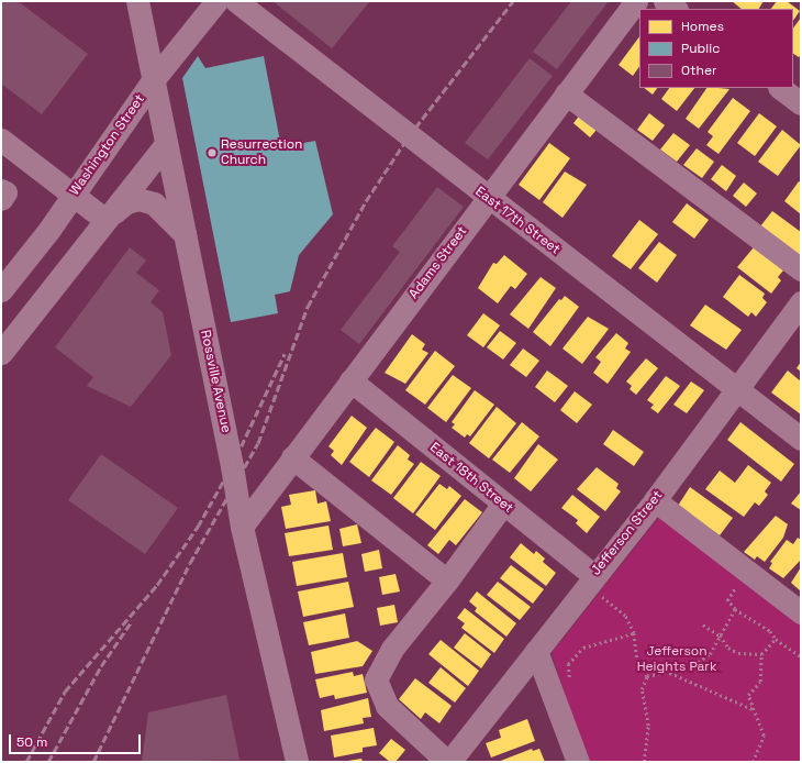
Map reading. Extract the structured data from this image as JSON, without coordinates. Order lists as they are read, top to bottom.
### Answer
{
  "streets": {
    "street": [
      "Washington Street",
      "East 17th Street",
      "Adams Street",
      "Rossville Avenue",
      "East 18th Street",
      "Jefferson Street"
    ]
  },
  "crossings": [
    ["Washington Street", "Rossville Avenue"],
    ["East 17th Street", "Adams Street"],
    ["East 17th Street", "Jefferson Street"],
    ["Adams Street", "Rossville Avenue"],
    ["Adams Street", "East 18th Street"],
    ["East 18th Street", "Jefferson Street"]
  ],
  "parks": ["Jefferson Heights Park"],
  "places": ["Resurrection Church"],
  "legend": ["Homes", "Public", "Other"],
  "scale_bar": "50 m"
}
